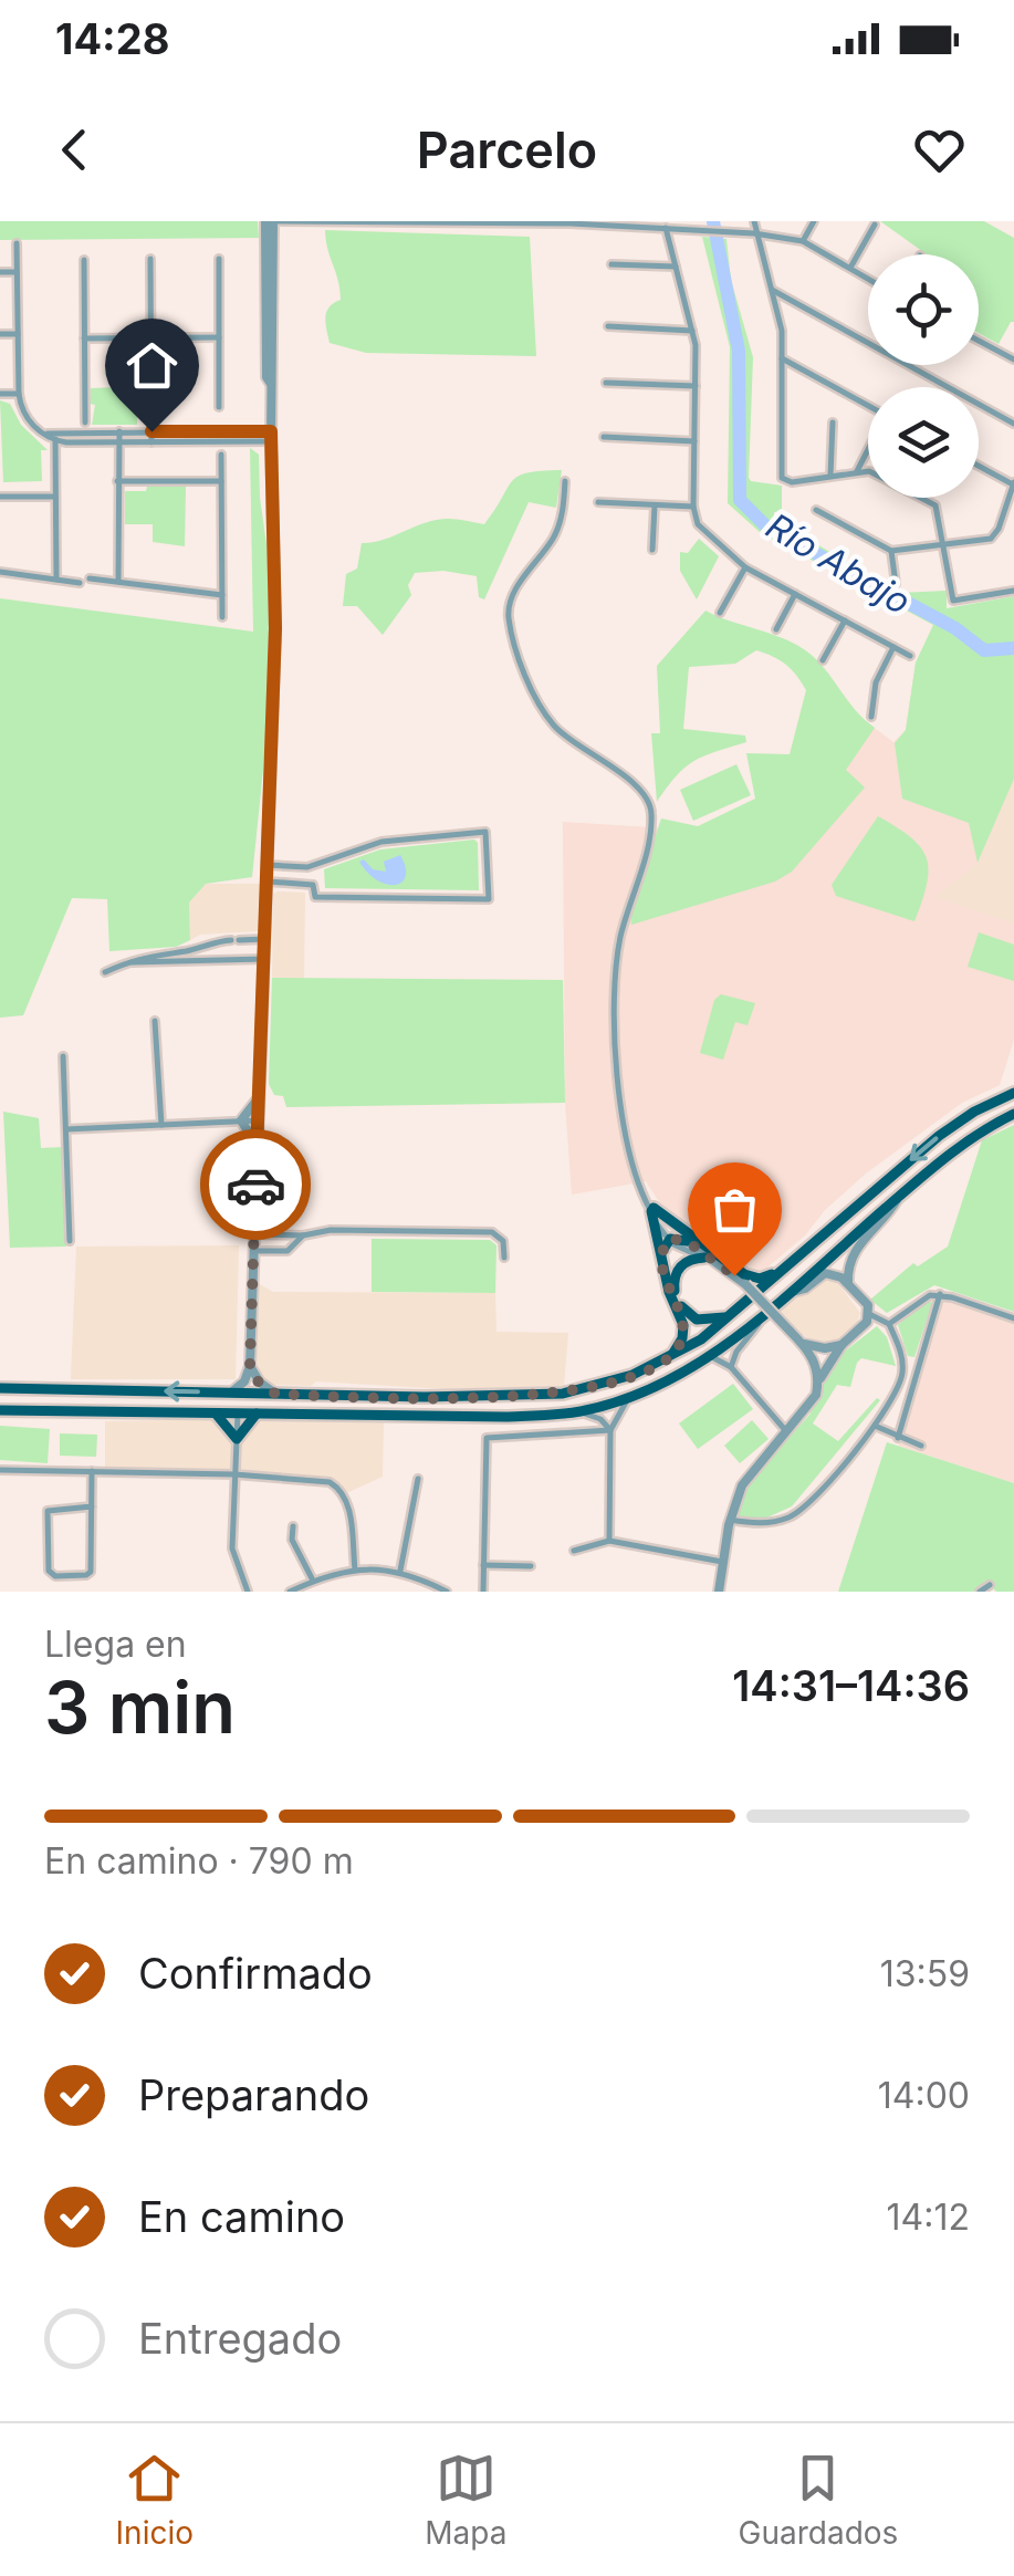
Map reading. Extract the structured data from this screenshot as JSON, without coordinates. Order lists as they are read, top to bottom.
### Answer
{
  "water": ["Río Abajo"],
  "page": {
    "status": "14:28",
    "header": "Parcelo",
    "heading": ["3 min", "Llega en", "14:31–14:36"],
    "bar": "En camino · 790 m",
    "list": [
      ["Confirmado", "13:59"],
      ["Preparando", "14:00"],
      ["En camino", "14:12"],
      "Entregado"
    ],
    "tabs": ["Inicio", "Mapa", "Guardados"]
  }
}
